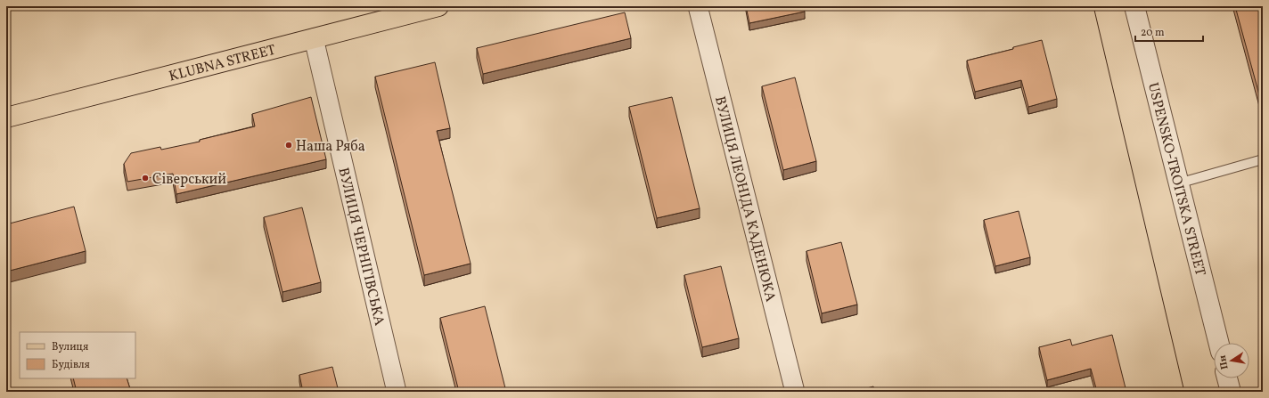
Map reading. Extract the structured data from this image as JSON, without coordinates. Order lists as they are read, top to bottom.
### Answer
{
  "streets": {
    "main road": ["KLUBNA STREET"],
    "street": ["USPENSKO-TROITSKA STREET", "ВУЛИЦЯ ЛЕОНІДА КАДЕНЮКА", "ВУЛИЦЯ ЧЕРНІГІВСЬКА"]
  },
  "crossings": [
    ["KLUBNA STREET", "ВУЛИЦЯ ЧЕРНІГІВСЬКА"]
  ],
  "places": ["Наша Ряба", "Сіверський"],
  "legend": ["Вулиця", "Будівля"],
  "scale_bar": "20 m",
  "north": "left"
}
